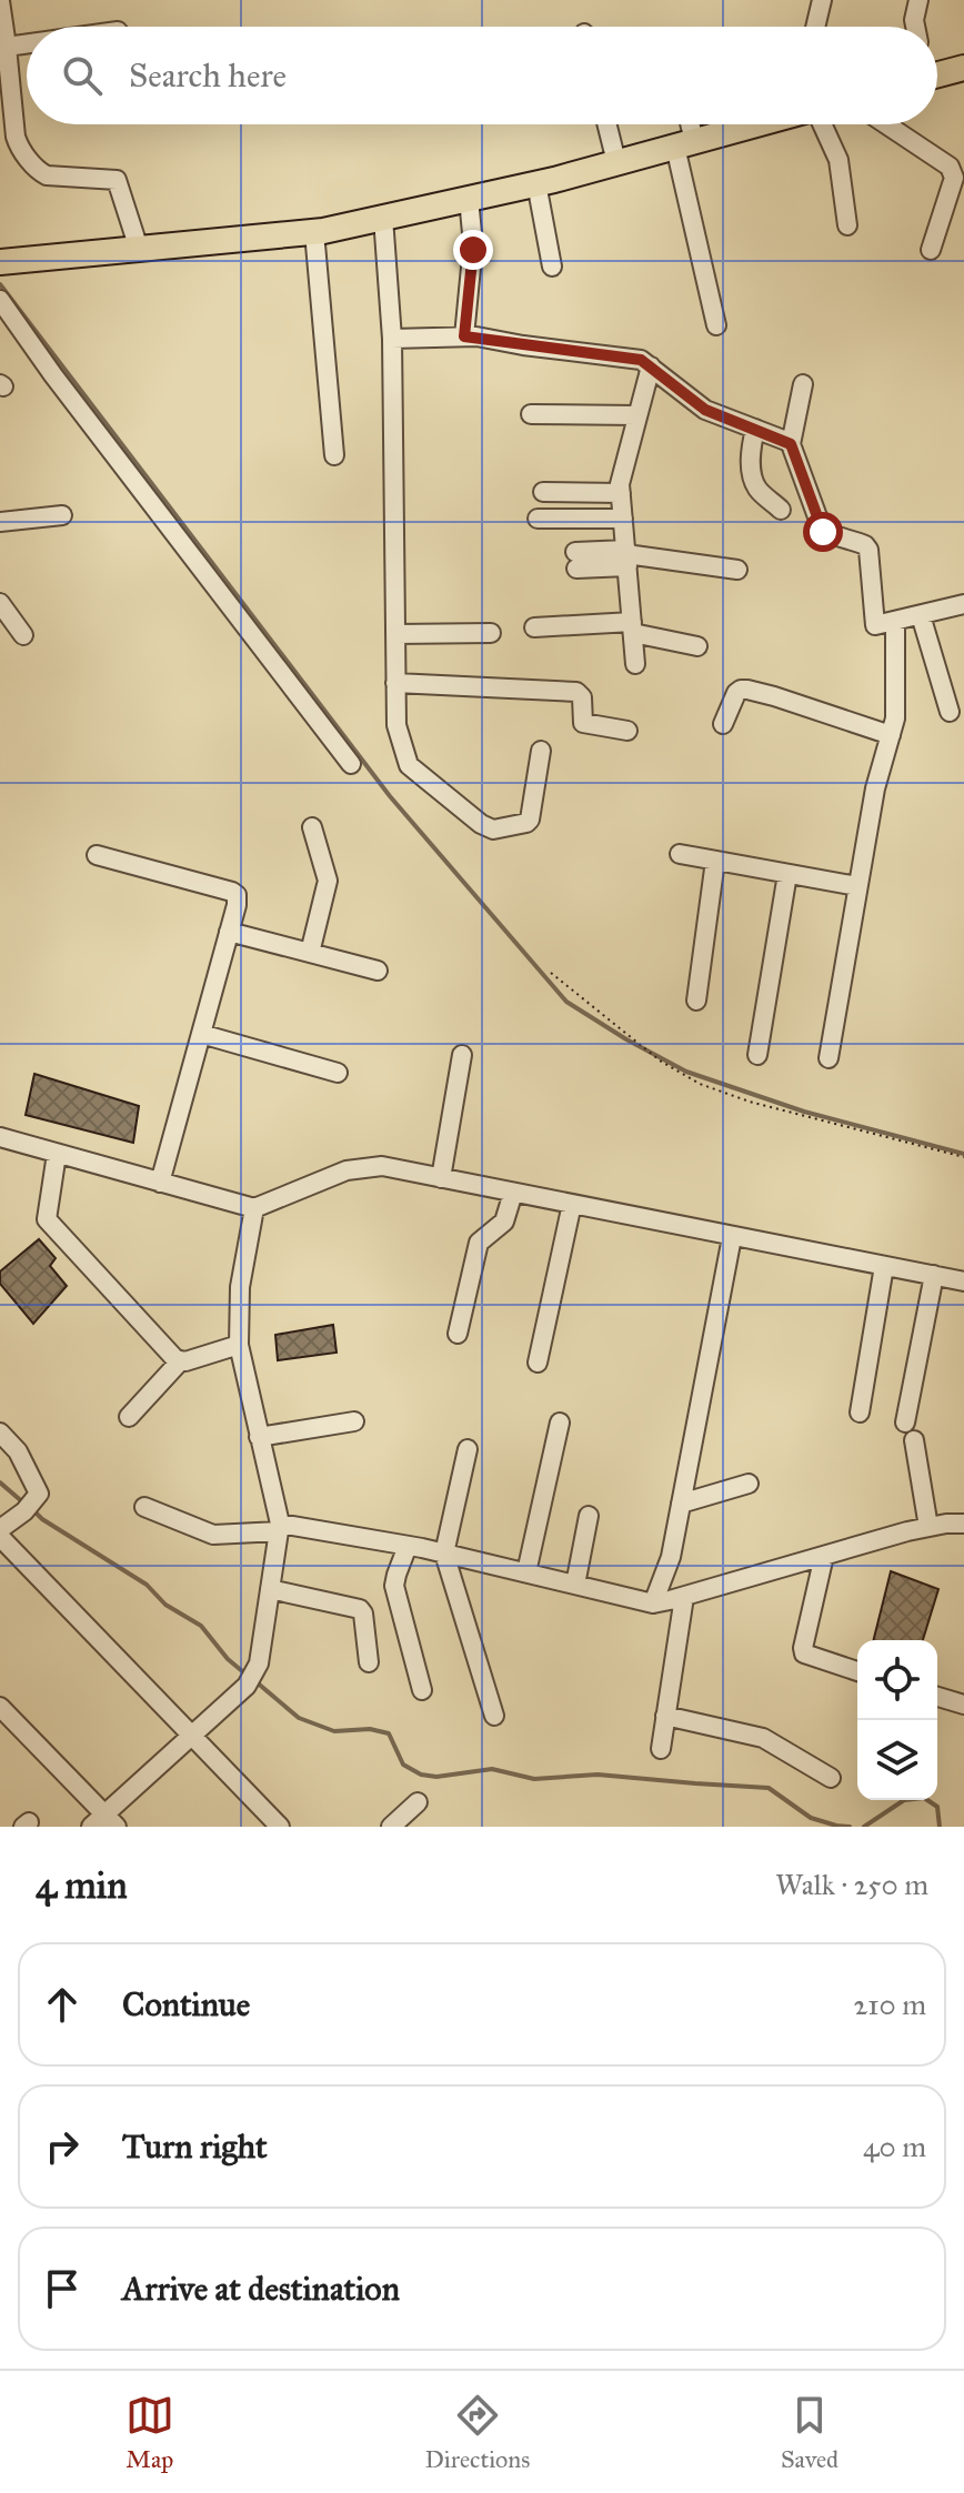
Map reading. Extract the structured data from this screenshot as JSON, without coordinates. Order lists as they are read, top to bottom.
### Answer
{
  "page": {
    "search": "Search here",
    "heading": ["4 min", "Walk · 250 m"],
    "list": [
      ["Continue", "210 m"],
      ["Turn right", "40 m"],
      "Arrive at destination"
    ],
    "nav": ["Map", "Directions", "Saved"]
  }
}
